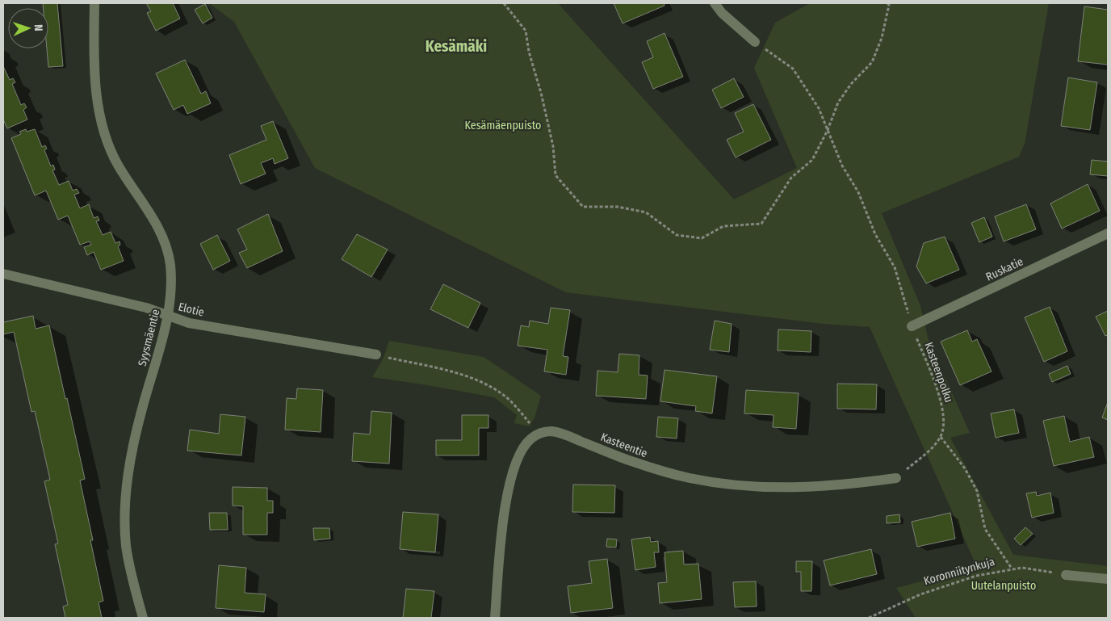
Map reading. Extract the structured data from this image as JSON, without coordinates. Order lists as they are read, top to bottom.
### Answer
{
  "streets": {
    "street": [
      "Ruskatie",
      "Elotie",
      "Syysmäentie",
      "Kasteentie"
    ],
    "path": ["Kasteenpolku", "Koronniitynkuja"]
  },
  "crossings": [
    ["Ruskatie", "Kasteenpolku"],
    ["Elotie", "Syysmäentie"]
  ],
  "districts": ["Kesämäki"],
  "parks": ["Kesämäenpuisto", "Uutelanpuisto"],
  "north": "right"
}
